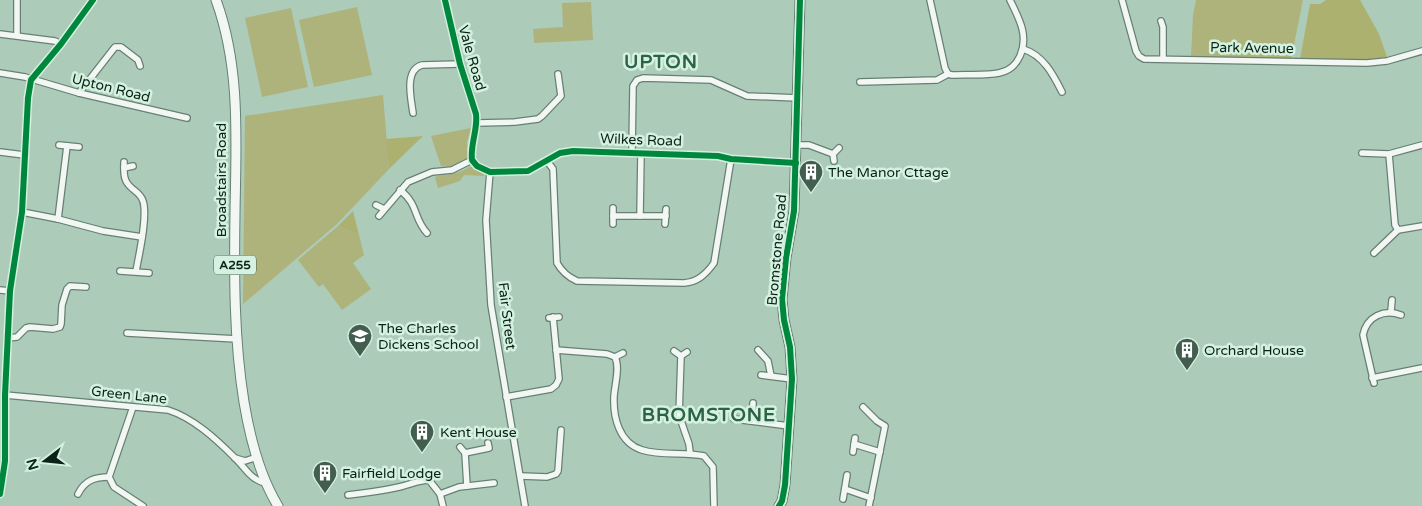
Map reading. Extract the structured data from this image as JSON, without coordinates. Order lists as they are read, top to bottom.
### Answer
{
  "streets": {
    "main road": ["Broadstairs Road", "Bromstone Road", "A255"],
    "street": [
      "Park Avenue",
      "Vale Road",
      "Upton Road",
      "Wilkes Road",
      "Fair Street",
      "Green Lane"
    ]
  },
  "crossings": [
    ["Wilkes Road", "Bromstone Road"],
    ["Wilkes Road", "Fair Street"],
    ["Broadstairs Road", "Green Lane"]
  ],
  "districts": ["UPTON", "BROMSTONE"],
  "places": {
    "building": [
      "The Manor Cttage",
      "Orchard House",
      "Kent House",
      "Fairfield Lodge"
    ],
    "school or university": ["The Charles Dickens School"]
  },
  "north": "left"
}
